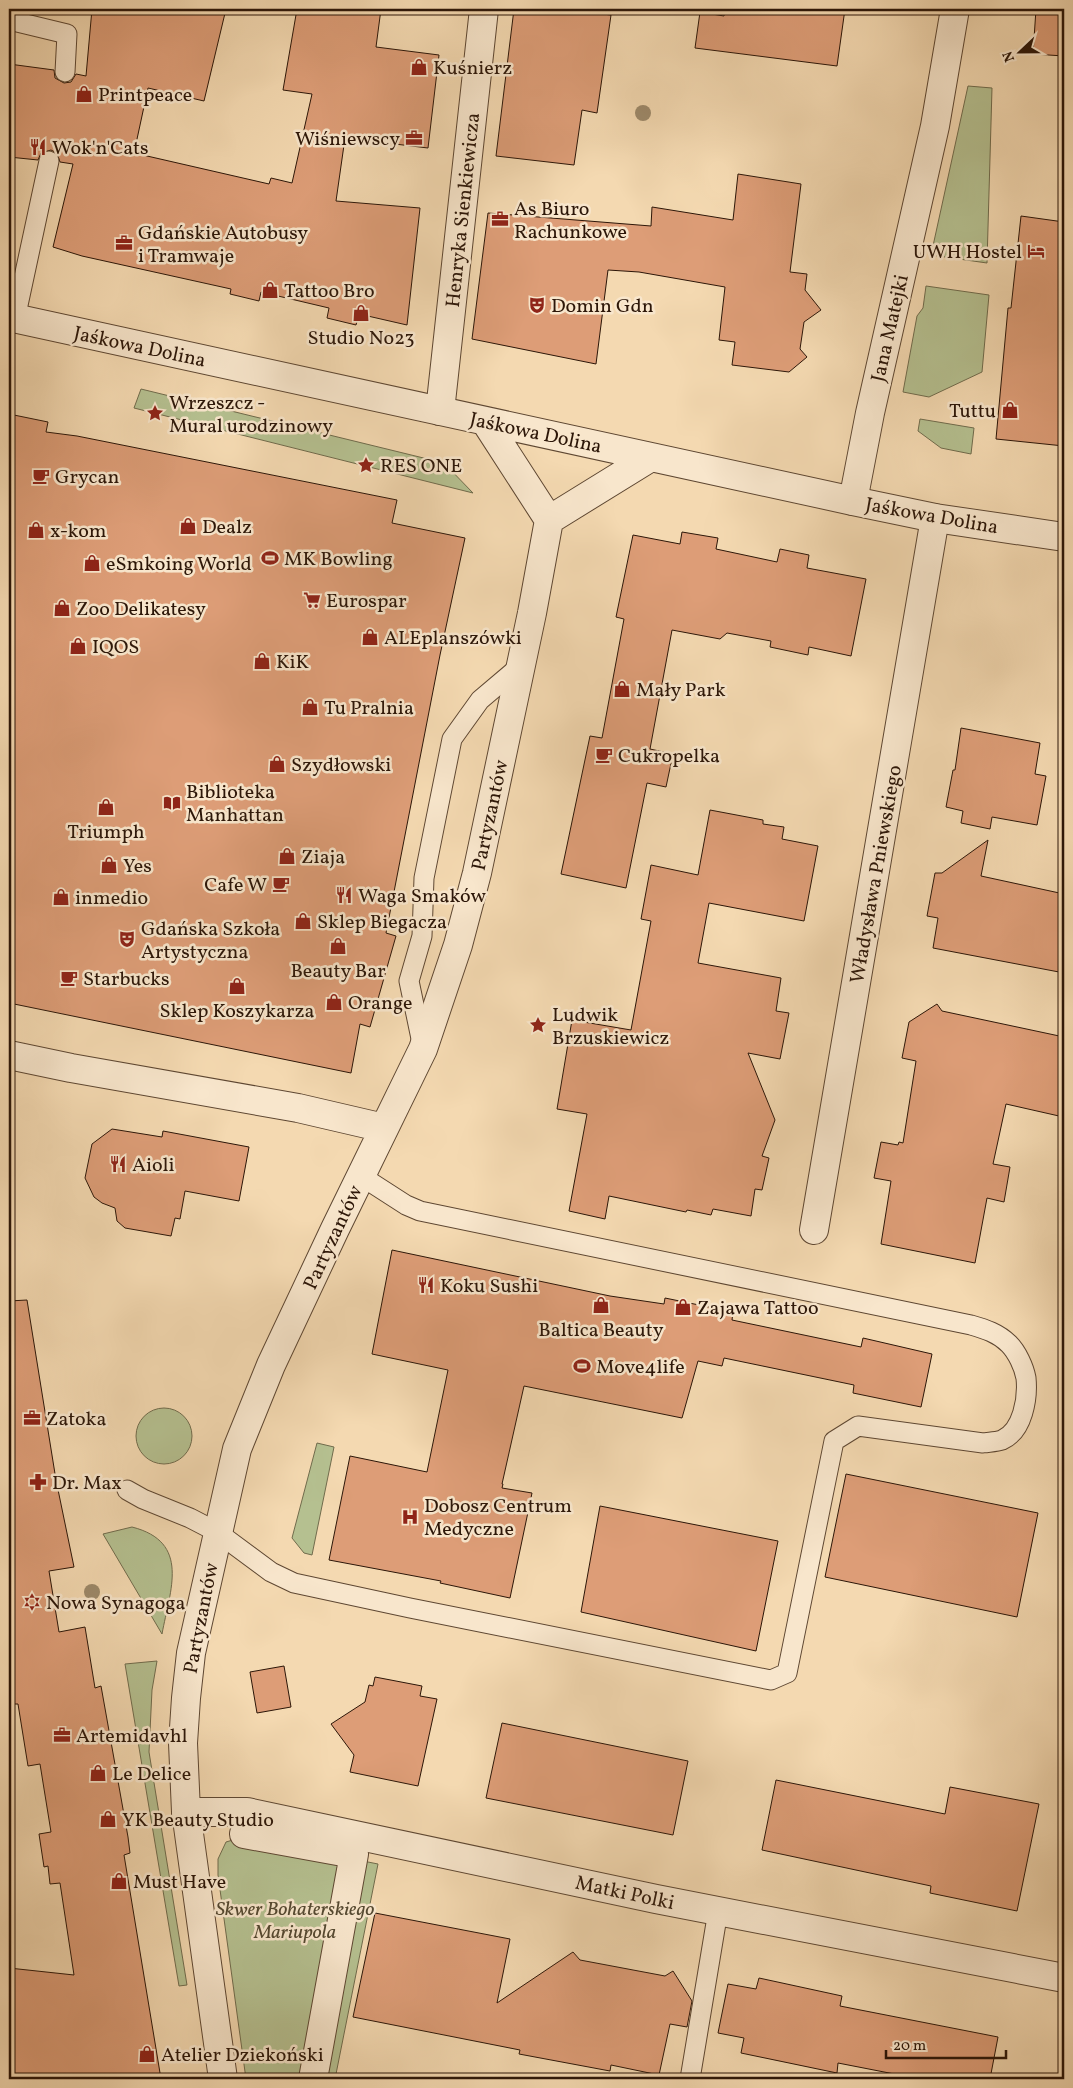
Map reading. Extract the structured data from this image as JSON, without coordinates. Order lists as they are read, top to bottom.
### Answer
{
  "streets": {
    "street": [
      "Henryka Sienkiewicza",
      "Jana Matejki",
      "Jaśkowa Dolina",
      "Partyzantów",
      "Władysława Pniewskiego",
      "Matki Polki"
    ]
  },
  "crossings": [
    ["Henryka Sienkiewicza", "Jaśkowa Dolina"],
    ["Jana Matejki", "Jaśkowa Dolina"],
    ["Jaśkowa Dolina", "Władysława Pniewskiego"],
    ["Partyzantów", "Matki Polki"]
  ],
  "parks": ["Skwer Bohaterskiego Mariupola"],
  "places": {
    "shop": [
      "Kuśnierz",
      "Printpeace",
      "Tattoo Bro",
      "Studio No23",
      "Tuttu",
      "Dealz",
      "x-kom",
      "eSmkoing World",
      "Zoo Delikatesy",
      "ALEplanszówki",
      "IQOS",
      "KiK",
      "Mały Park",
      "Tu Pralnia",
      "Szydłowski",
      "Triumph",
      "Ziaja",
      "Yes",
      "inmedio",
      "Sklep Biegacza",
      "Beauty Bar",
      "Sklep Koszykarza",
      "Orange",
      "Baltica Beauty",
      "Zajawa Tattoo",
      "Le Delice",
      "YK Beauty Studio",
      "Must Have",
      "Atelier Dziekoński"
    ],
    "office": [
      "Wiśniewscy",
      "As Biuro Rachunkowe",
      "Gdańskie Autobusy i Tramwaje",
      "Zatoka",
      "Artemidavhl"
    ],
    "restaurant": [
      "Wok'n'Cats",
      "Waga Smaków",
      "Aioli",
      "Koku Sushi"
    ],
    "hotel": ["UWH Hostel"],
    "theatre": ["Domin Gdn", "Gdańska Szkoła Artystyczna"],
    "place": ["Wrzeszcz - Mural urodzinowy", "RES ONE", "Ludwik Brzuskiewicz"],
    "cafe": [
      "Grycan",
      "Cukropelka",
      "Cafe W",
      "Starbucks"
    ],
    "sports": ["MK Bowling", "Move4life"],
    "supermarket": ["Eurospar"],
    "library": ["Biblioteka Manhattan"],
    "pharmacy": ["Dr. Max"],
    "hospital": ["Dobosz Centrum Medyczne"],
    "synagogue": ["Nowa Synagoga"]
  },
  "scale_bar": "20 m",
  "north": "left"
}
